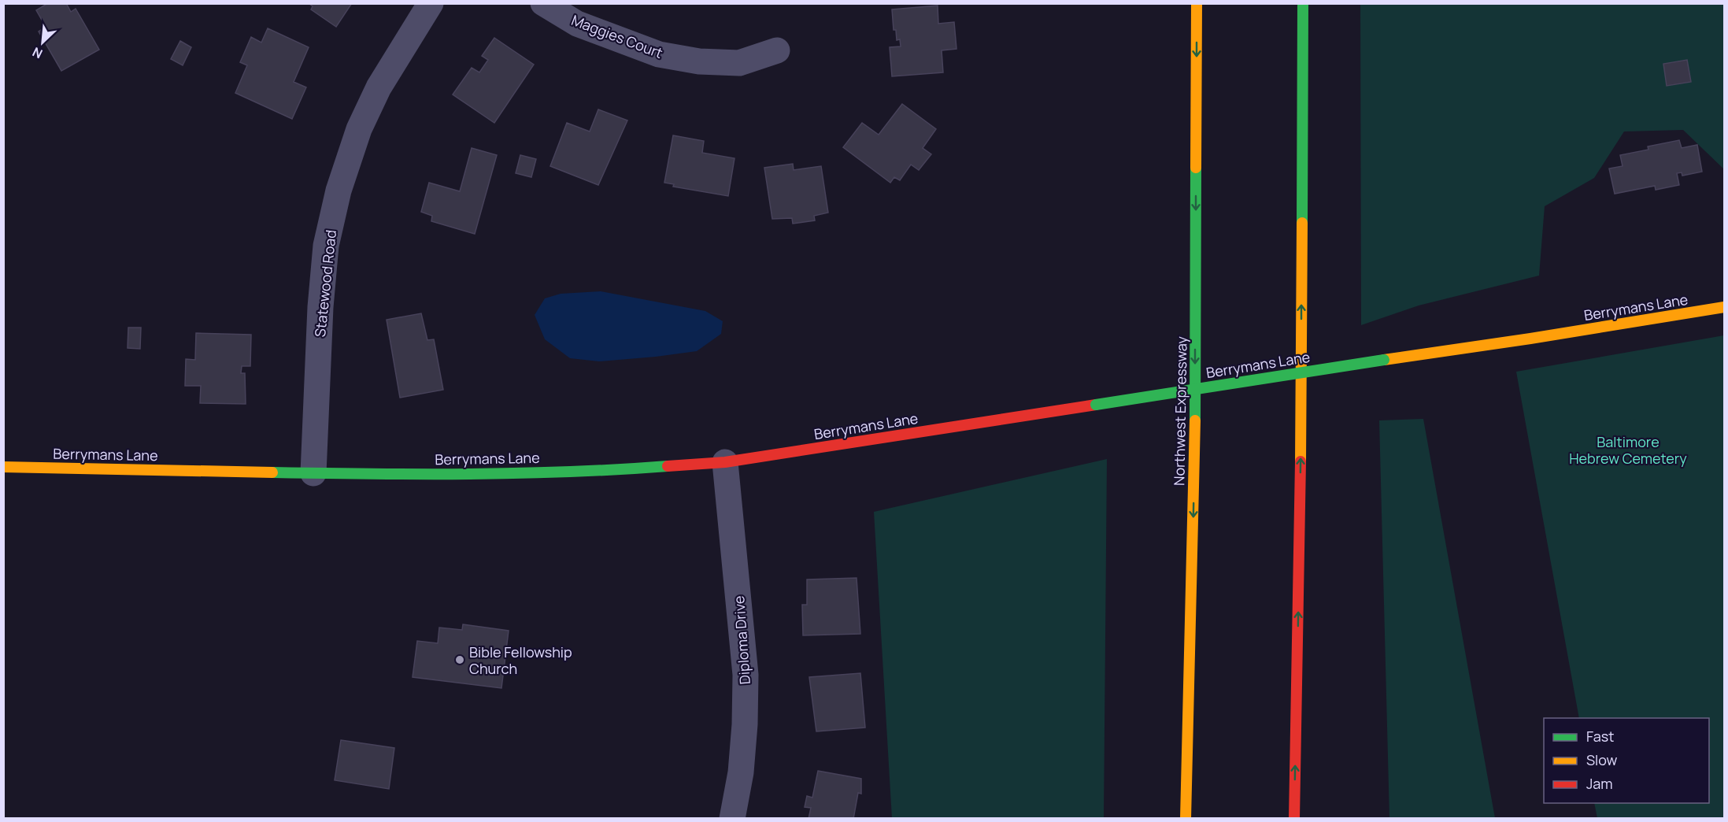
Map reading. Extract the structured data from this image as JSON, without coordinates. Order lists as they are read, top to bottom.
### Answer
{
  "streets": {
    "main road": ["Berrymans Lane", "Northwest Expressway"],
    "street": ["Maggies Court", "Statewood Road", "Diploma Drive"]
  },
  "crossings": [
    ["Statewood Road", "Berrymans Lane"],
    ["Berrymans Lane", "Diploma Drive"]
  ],
  "one_way": ["Northwest Expressway"],
  "parks": ["Baltimore Hebrew Cemetery"],
  "places": ["Bible Fellowship Church"],
  "legend": ["Fast", "Slow", "Jam"],
  "north": "bottom left"
}
